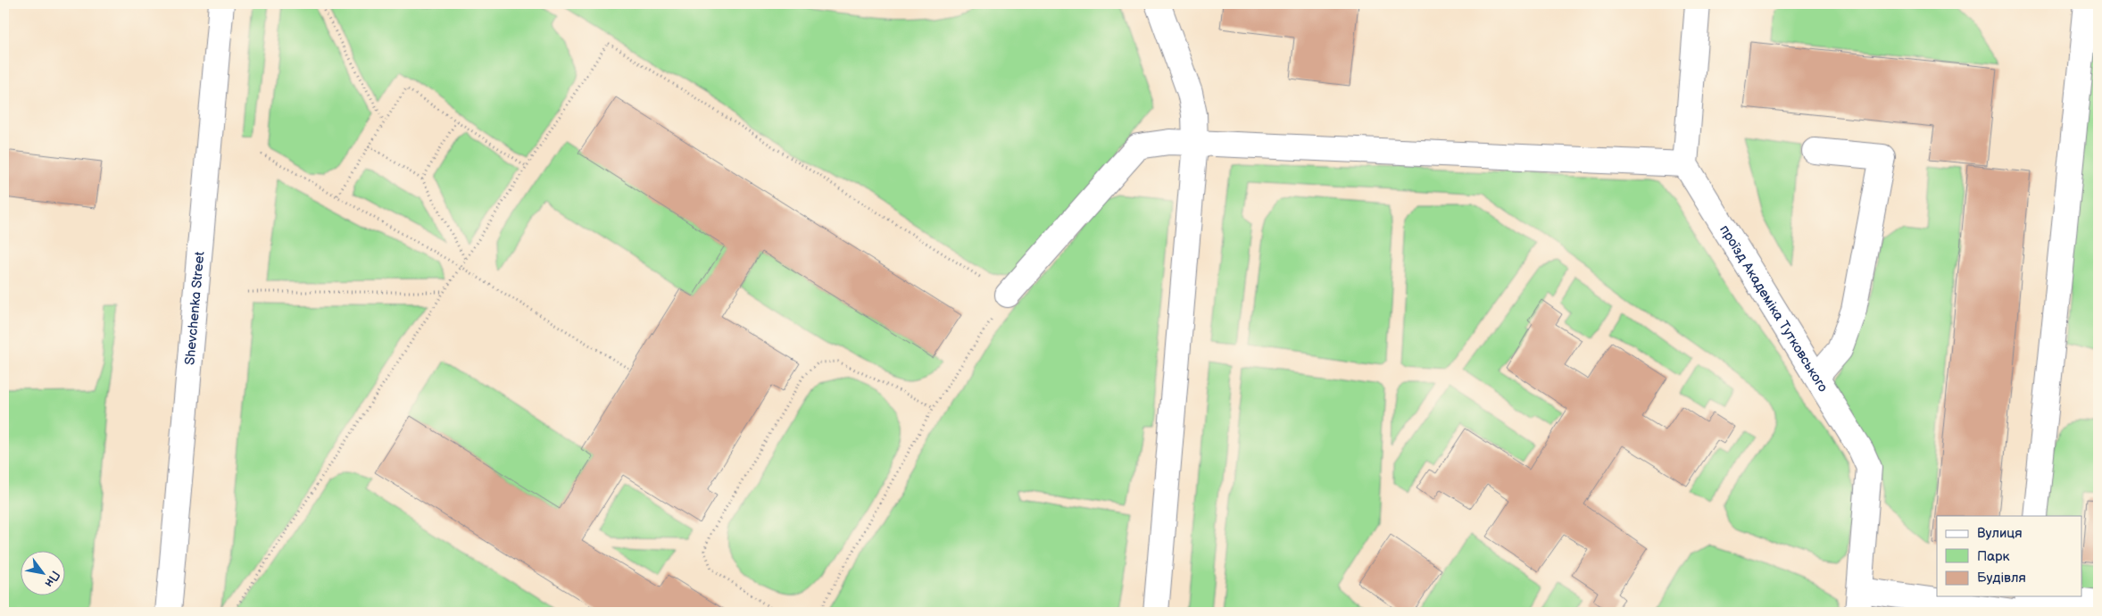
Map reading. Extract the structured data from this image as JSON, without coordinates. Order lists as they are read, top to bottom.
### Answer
{
  "streets": {
    "street": ["Shevchenka Street", "проїзд Академіка Тутковського"]
  },
  "legend": ["Вулиця", "Парк", "Будівля"],
  "north": "bottom right"
}
